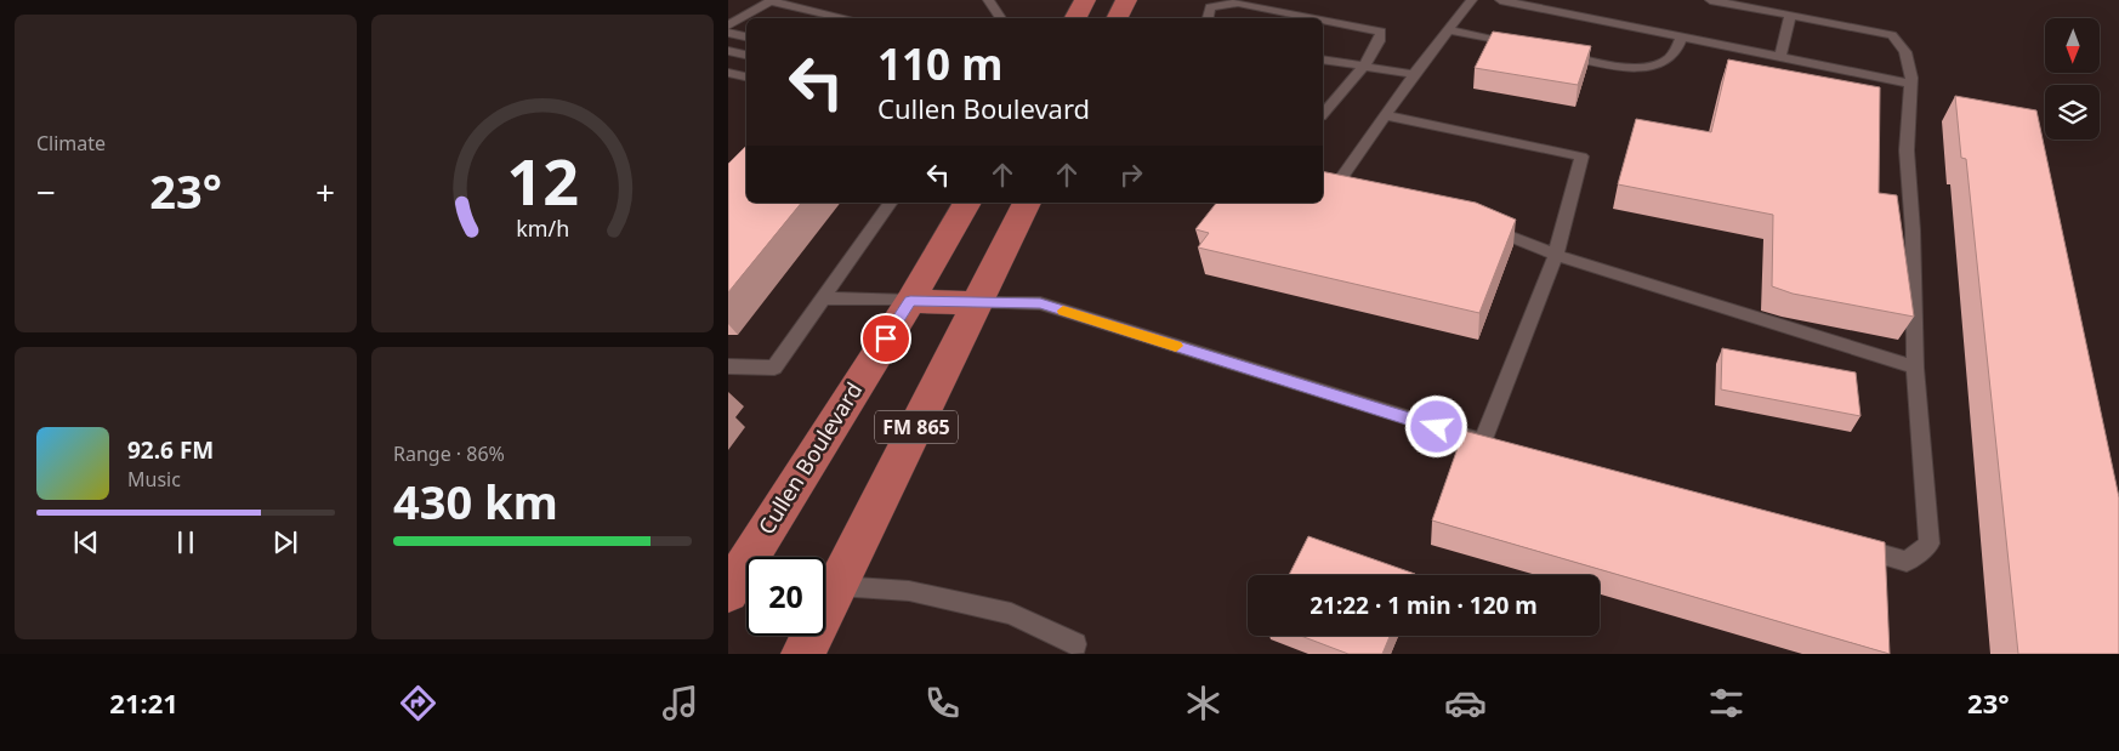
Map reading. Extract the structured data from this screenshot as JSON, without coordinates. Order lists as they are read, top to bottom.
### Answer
{
  "streets": {
    "main road": ["FM 865", "Cullen Boulevard"]
  },
  "north": "bottom",
  "page": {
    "tile": [
      "Climate",
      ["Range · 86%", "430 km"]
    ],
    "turn": ["110 m", "Cullen Boulevard"],
    "heat": ["−", "23°", "+"],
    "song": ["92.6 FM", "Music"],
    "limit": "20",
    "trip": "21:22 · 1 min · 120 m",
    "tabs": ["21:21", "23°"],
    "gauge": ["12", "km/h"]
  }
}
